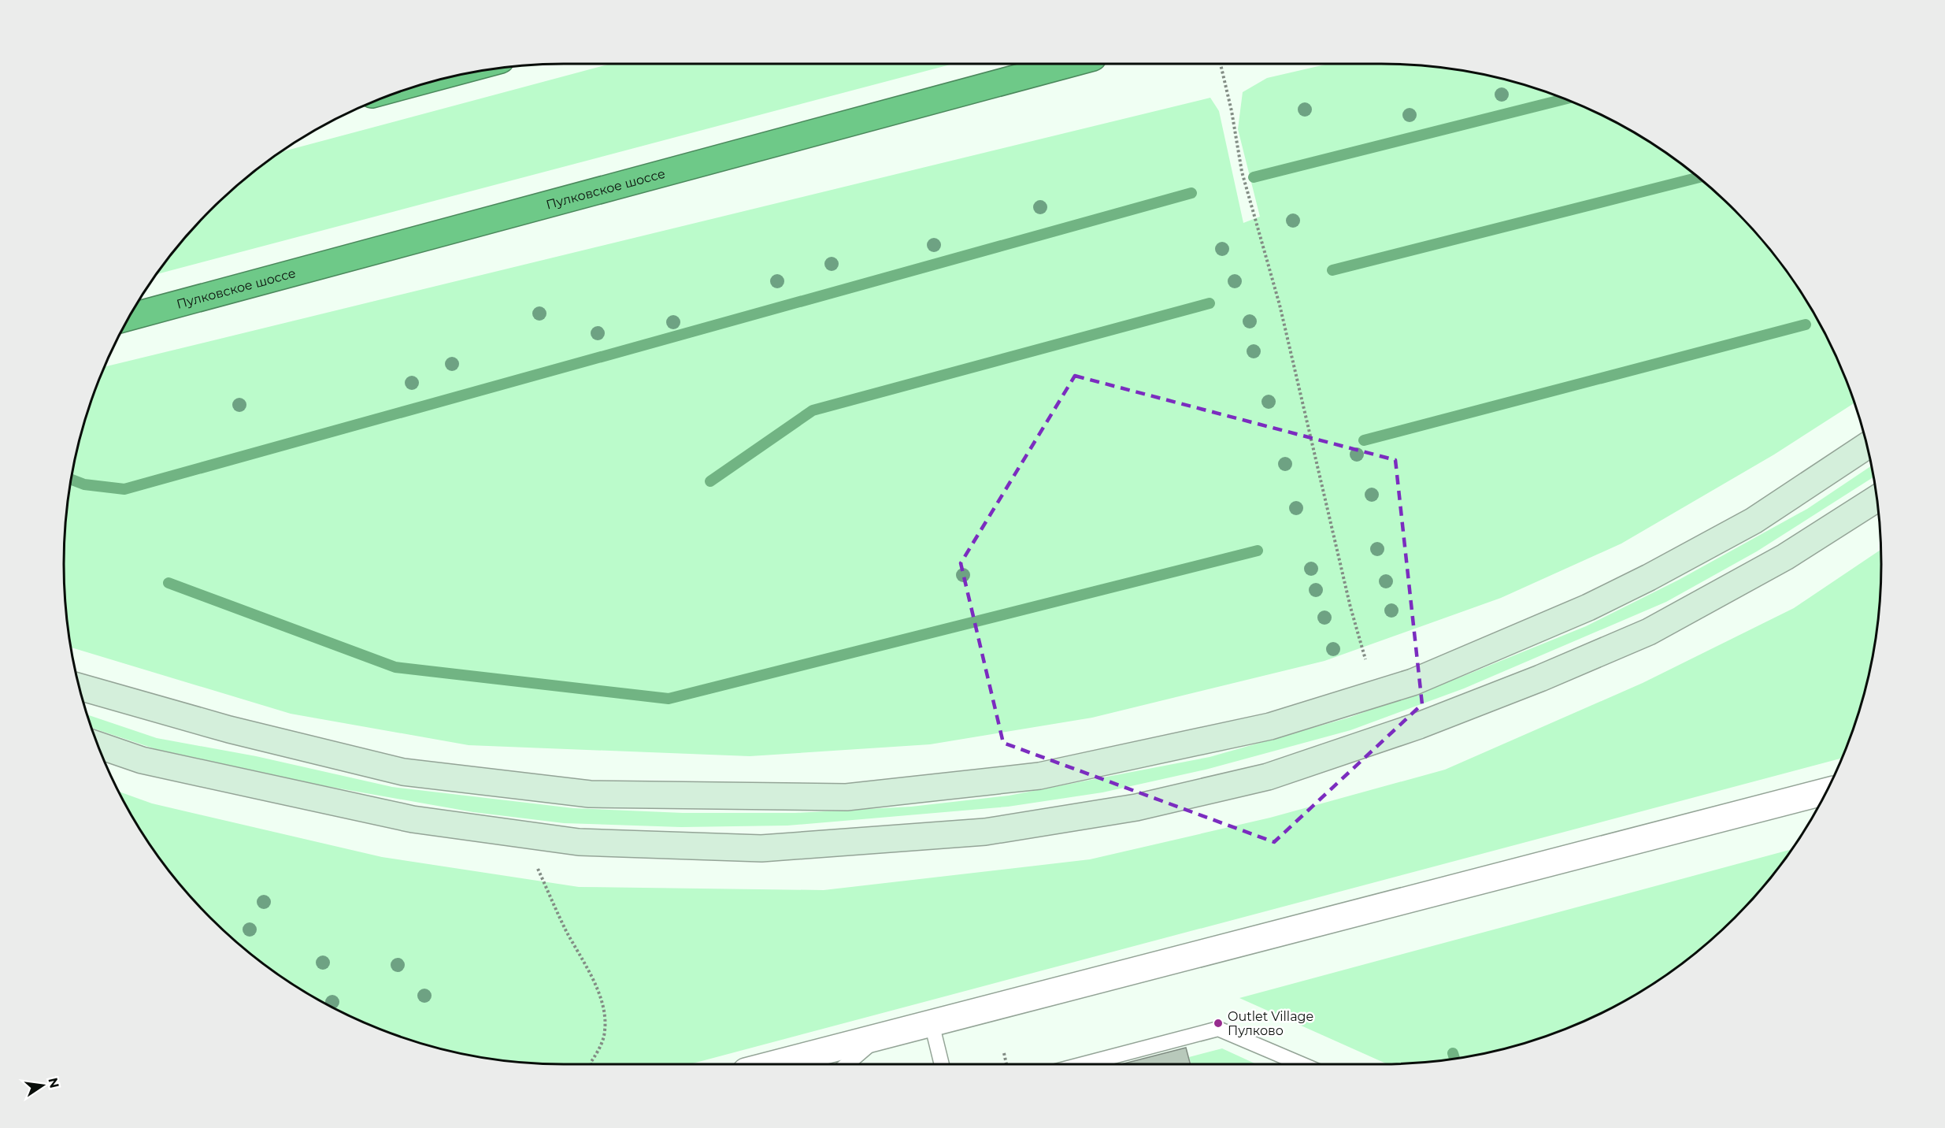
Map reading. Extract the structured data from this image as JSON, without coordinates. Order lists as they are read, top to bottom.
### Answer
{
  "streets": {
    "highway": ["Пулковское шоссе"]
  },
  "places": ["Outlet Village Пулково"],
  "north": "right"
}
